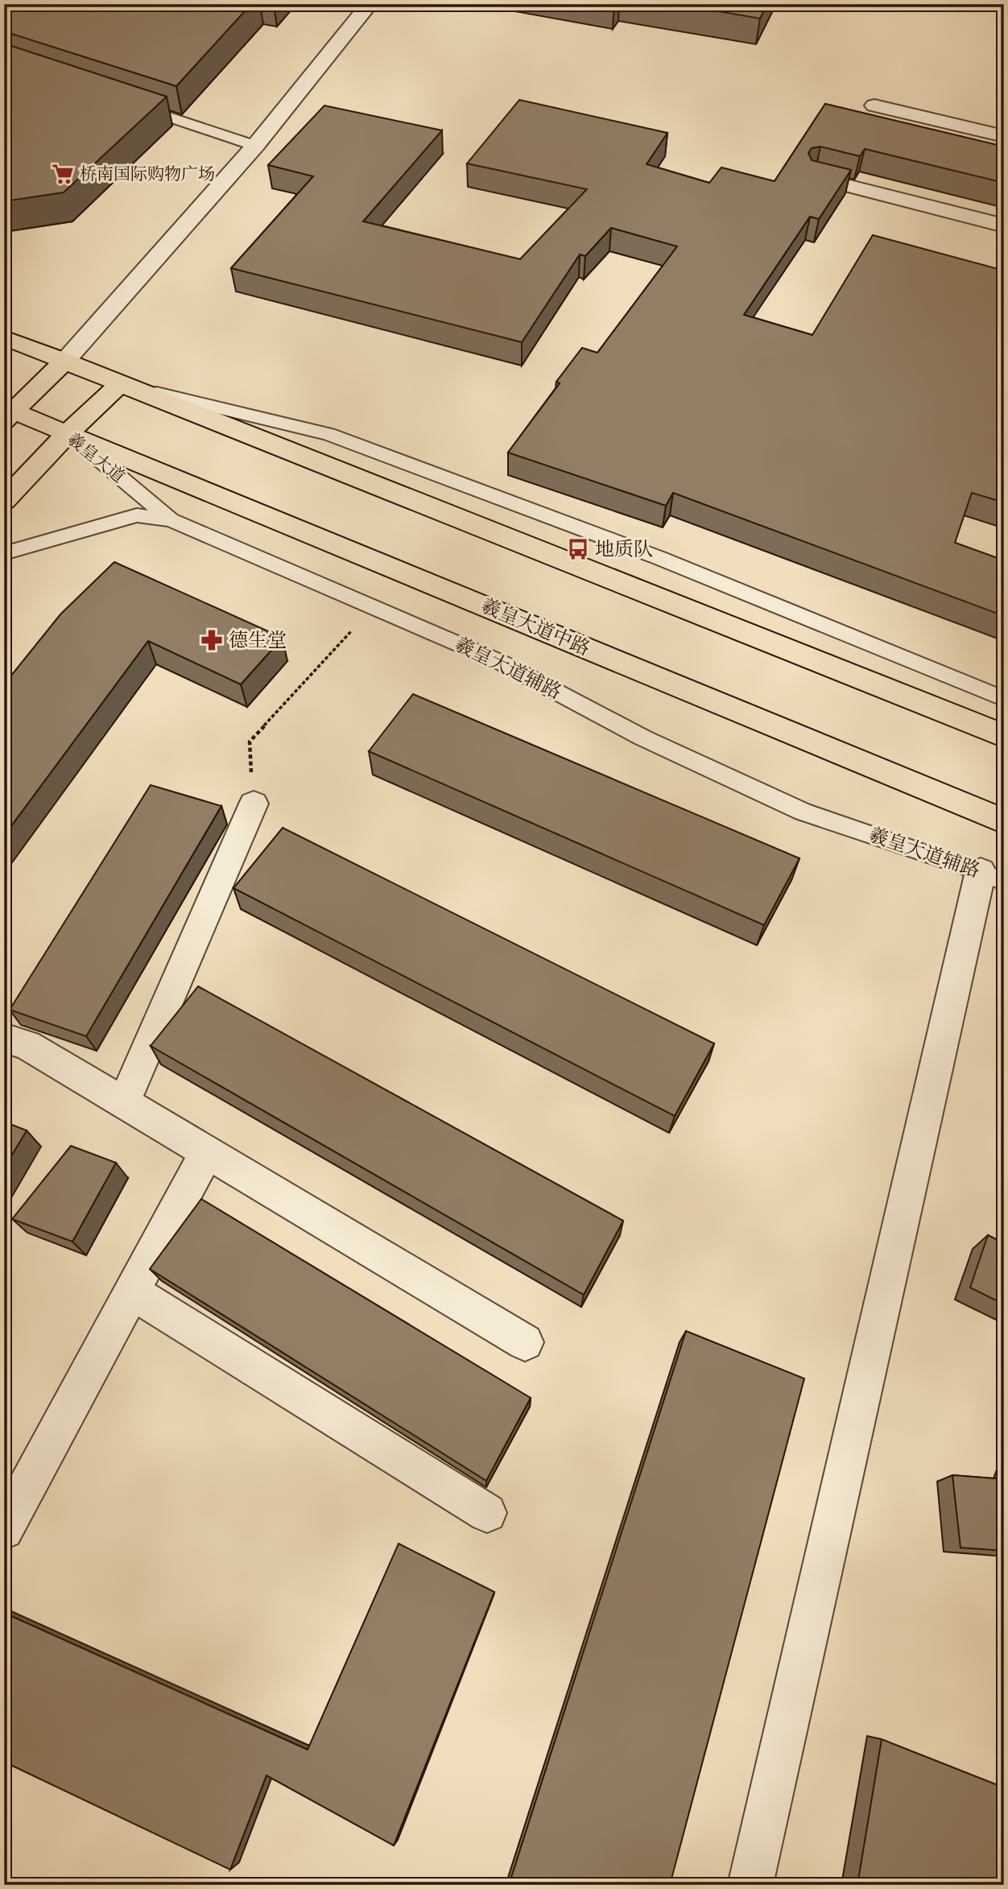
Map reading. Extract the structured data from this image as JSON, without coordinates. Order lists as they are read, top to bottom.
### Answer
{
  "streets": {
    "main road": ["羲皇大道", "羲皇大道中路"],
    "lane": ["羲皇大道辅路"]
  },
  "crossings": [
    ["羲皇大道", "羲皇大道中路"],
    ["羲皇大道", "羲皇大道辅路"]
  ],
  "places": {
    "supermarket": ["桥南国际购物广场"],
    "bus stop": ["地质队"],
    "pharmacy": ["德生堂"]
  }
}
